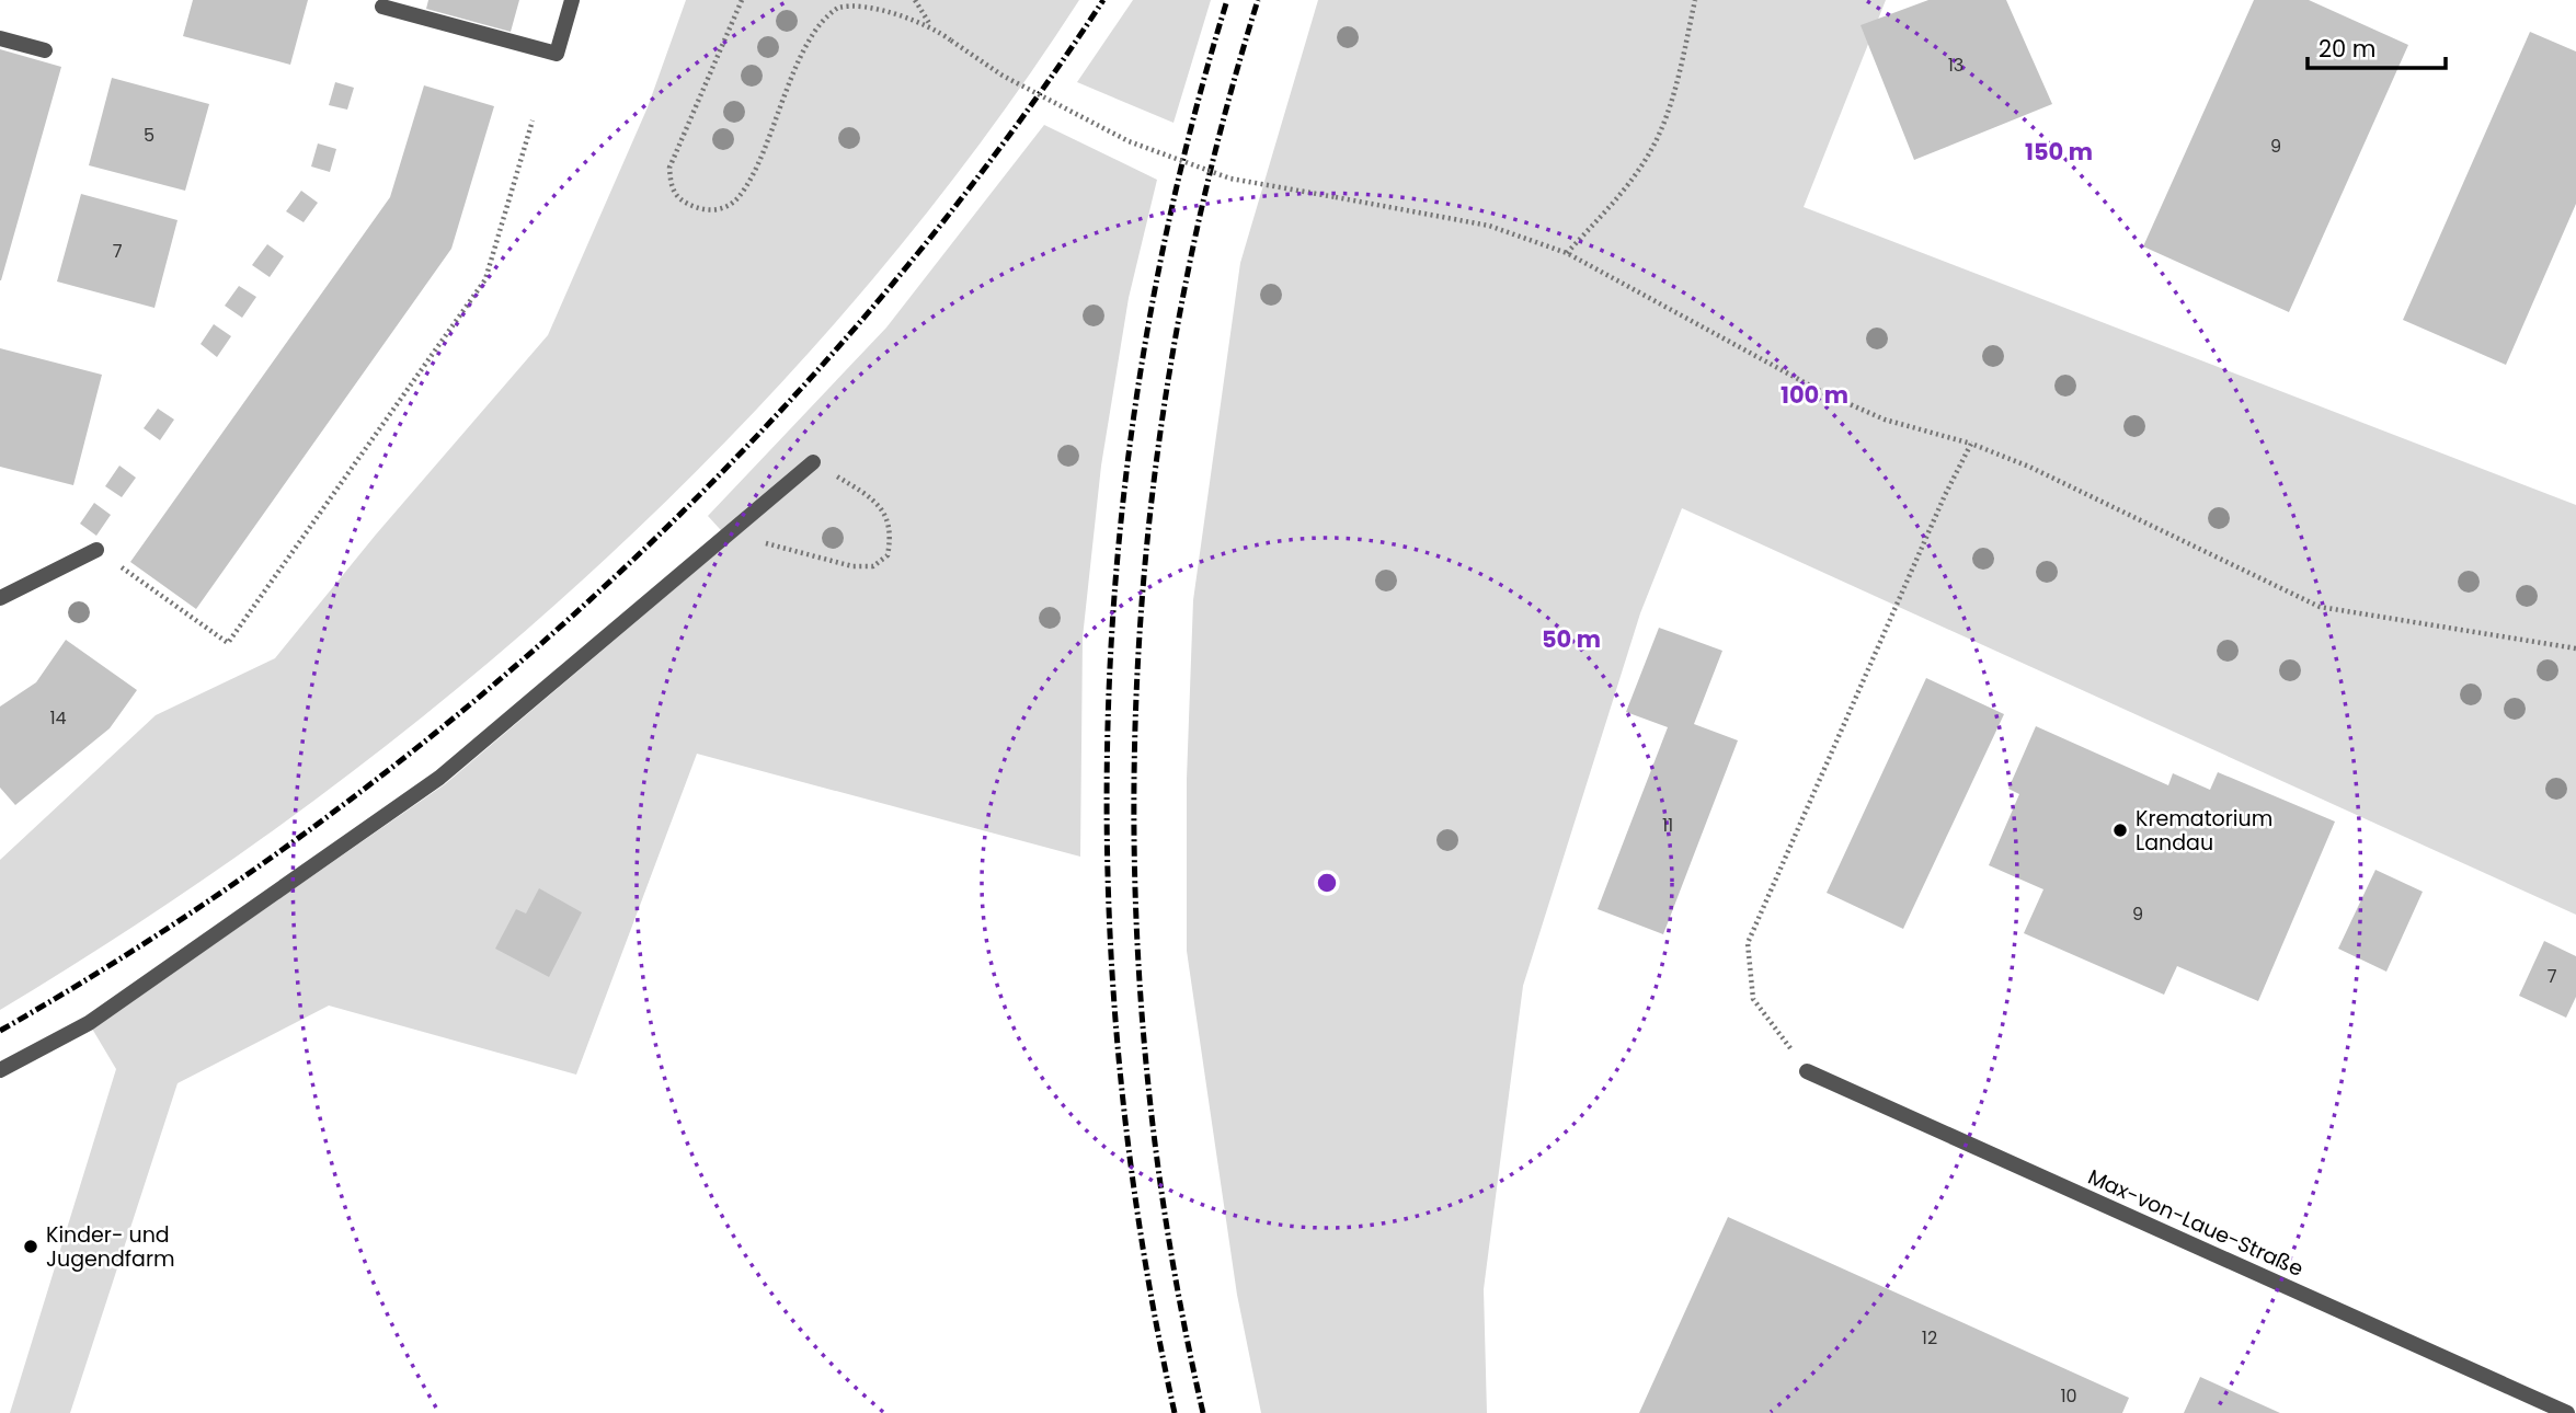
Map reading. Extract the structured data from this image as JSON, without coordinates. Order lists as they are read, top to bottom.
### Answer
{
  "streets": {
    "street": ["Max-von-Laue-Straße"]
  },
  "places": ["Krematorium Landau", "Kinder- und Jugendfarm"],
  "house_numbers": [
    "13",
    "5",
    "9",
    "7",
    "14",
    "11",
    "9",
    "7",
    "12",
    "10"
  ],
  "scale_bar": "20 m",
  "rings": ["150 m", "100 m", "50 m"]
}
